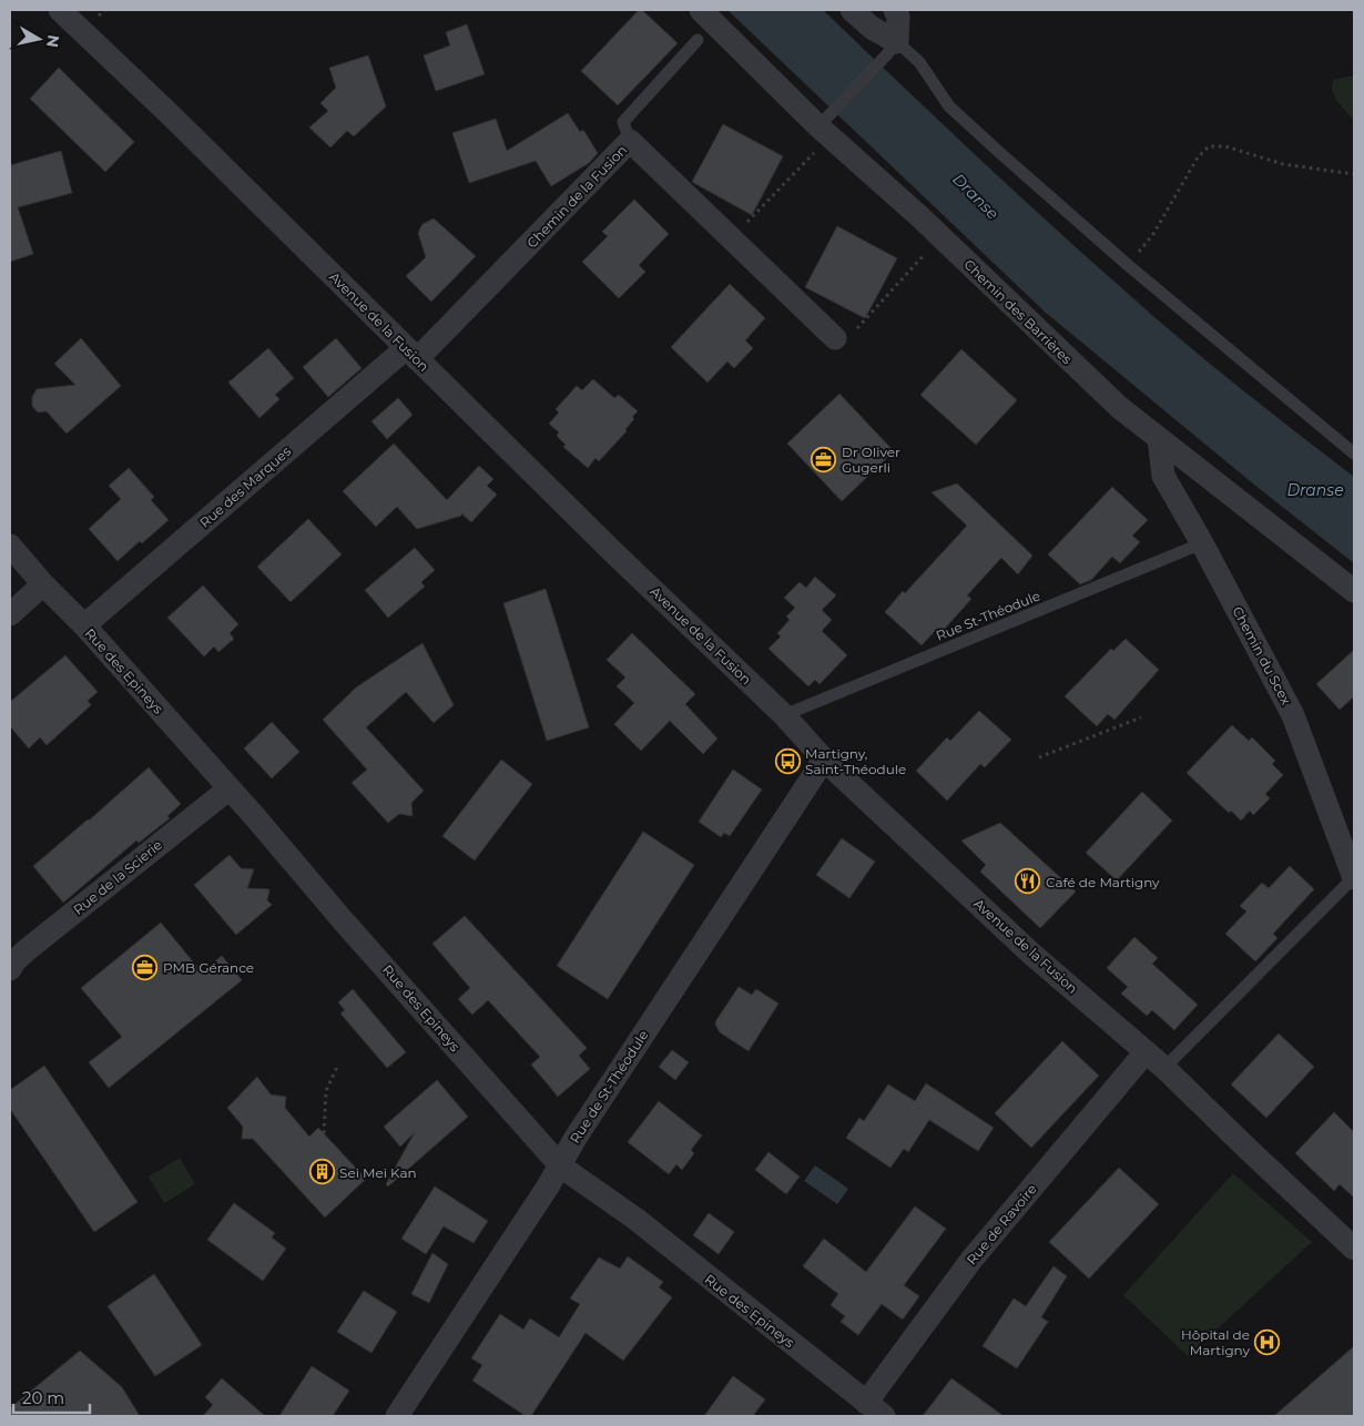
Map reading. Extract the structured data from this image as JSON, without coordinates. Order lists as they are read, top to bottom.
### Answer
{
  "streets": {
    "street": [
      "Chemin de la Fusion",
      "Chemin des Barrières",
      "Avenue de la Fusion",
      "Rue des Marques",
      "Chemin du Scex",
      "Rue des Epineys",
      "Rue de la Scierie",
      "Rue de St-Théodule",
      "Rue de Ravoire"
    ],
    "lane": ["Rue St-Théodule"]
  },
  "crossings": [
    ["Chemin de la Fusion", "Avenue de la Fusion"],
    ["Chemin de la Fusion", "Rue des Marques"],
    ["Chemin des Barrières", "Chemin du Scex"],
    ["Avenue de la Fusion", "Rue des Marques"],
    ["Avenue de la Fusion", "Rue St-Théodule"],
    ["Avenue de la Fusion", "Rue de St-Théodule"],
    ["Avenue de la Fusion", "Rue de Ravoire"],
    ["Rue des Marques", "Rue des Epineys"],
    ["Rue St-Théodule", "Chemin du Scex"],
    ["Rue des Epineys", "Rue de la Scierie"],
    ["Rue des Epineys", "Rue de St-Théodule"],
    ["Rue des Epineys", "Rue de Ravoire"]
  ],
  "water": ["Dranse"],
  "places": {
    "office": ["Dr Oliver Gugerli", "PMB Gérance"],
    "bus stop": ["Martigny, Saint-Théodule"],
    "restaurant": ["Café de Martigny"],
    "building": ["Sei Mei Kan"],
    "hospital": ["Hôpital de Martigny"]
  },
  "scale_bar": "20 m",
  "north": "right"
}
